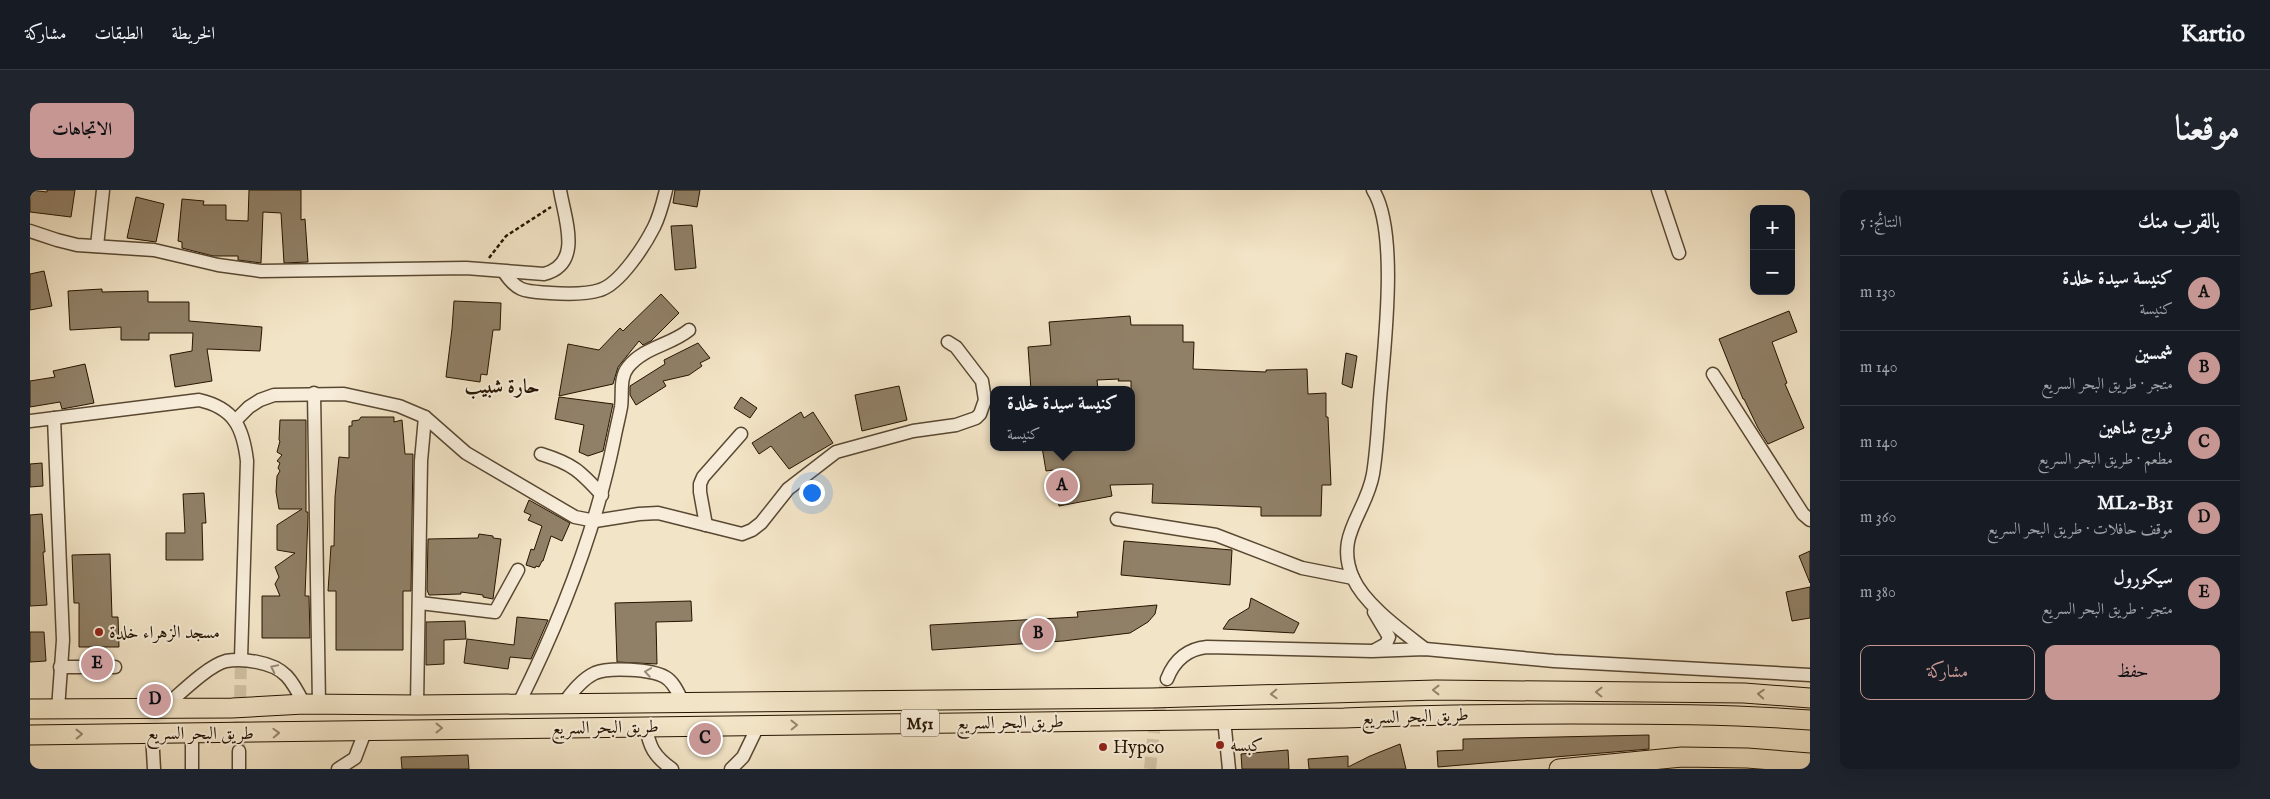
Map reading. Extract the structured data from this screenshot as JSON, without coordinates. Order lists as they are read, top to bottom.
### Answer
{
  "streets": {
    "highway": ["طريق البحر السريع", "M51"]
  },
  "districts": ["حارة شبيب"],
  "places": ["مسجد الزهراء خلدة", "كبسه", "Hypco"],
  "page": {
    "header": "Kartio",
    "nav": ["الخريطة", "الطبقات", "مشاركة"],
    "title": "موقعنا",
    "buttons": [
      "الاتجاهات",
      ["حفظ", "مشاركة"]
    ],
    "heading": ["بالقرب منك", "النتائج: 5"],
    "map_buttons": ["+", "−"],
    "list": [
      {
        "mark": "A",
        "name": "كنيسة سيدة خلدة",
        "note": "كنيسة",
        "value": "130 m"
      },
      {
        "mark": "B",
        "name": "شمسين",
        "note": "متجر · طريق البحر السريع",
        "value": "140 m"
      },
      {
        "mark": "C",
        "name": "فروج شاهين",
        "note": "مطعم · طريق البحر السريع",
        "value": "140 m"
      },
      {
        "mark": "D",
        "name": "ML2-B31",
        "note": "موقف حافلات · طريق البحر السريع",
        "value": "360 m"
      },
      {
        "mark": "E",
        "name": "سيكورول",
        "note": "متجر · طريق البحر السريع",
        "value": "380 m"
      }
    ],
    "popup": ["كنيسة سيدة خلدة", "كنيسة"],
    "pins": [
      "A",
      "B",
      "E",
      "D",
      "C"
    ]
  }
}
